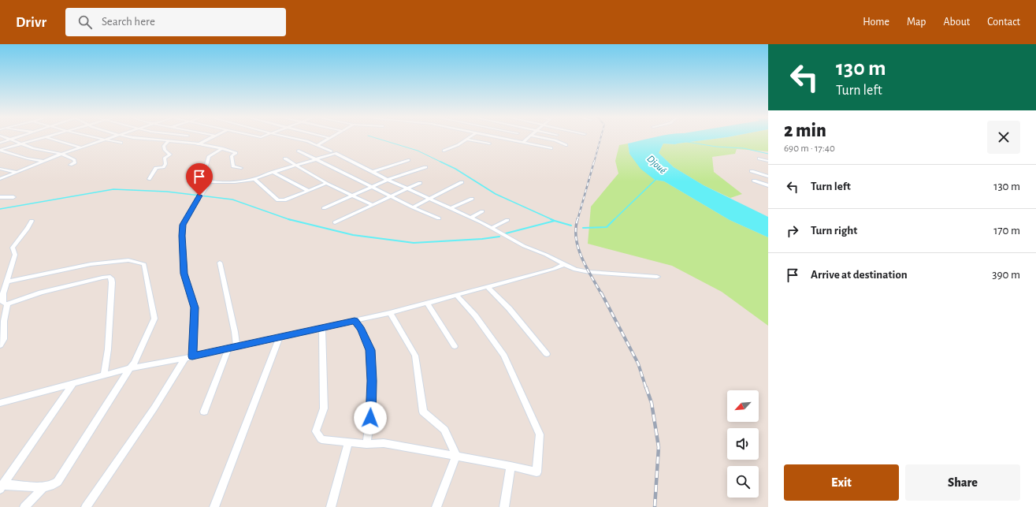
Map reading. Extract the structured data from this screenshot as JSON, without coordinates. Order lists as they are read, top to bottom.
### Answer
{
  "water": ["Djoué"],
  "north": "bottom left",
  "page": {
    "header": "Drivr",
    "search": "Search here",
    "nav": [
      "Home",
      "Map",
      "About",
      "Contact"
    ],
    "turn": ["130 m", "Turn left"],
    "heading": ["2 min", "690 m · 17:40"],
    "list": [
      {
        "name": "Turn left",
        "value": "130 m"
      },
      {
        "name": "Turn right",
        "value": "170 m"
      },
      {
        "name": "Arrive at destination",
        "value": "390 m"
      }
    ],
    "buttons": ["Exit", "Share"]
  }
}
